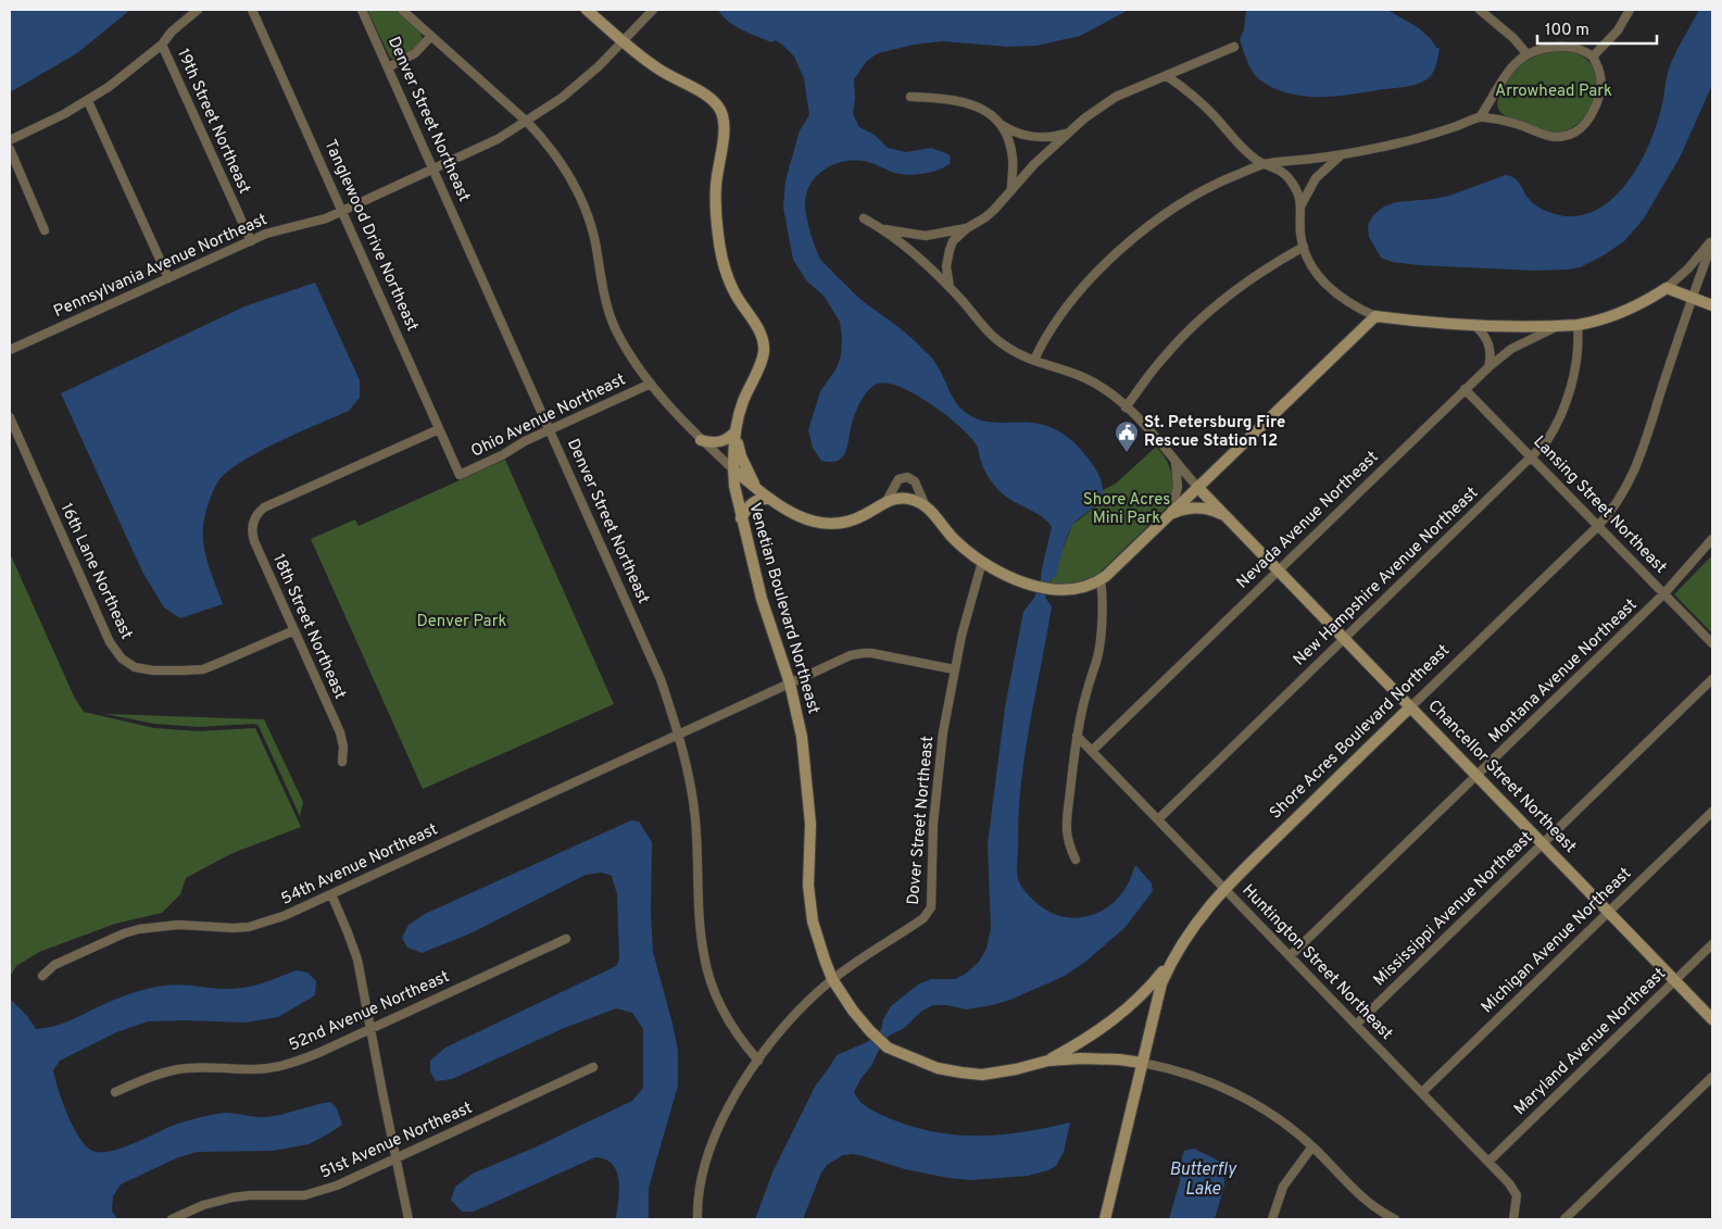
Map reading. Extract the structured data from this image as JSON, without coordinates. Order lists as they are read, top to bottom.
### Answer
{
  "streets": {
    "street": [
      "Denver Street Northeast",
      "19th Street Northeast",
      "Tanglewood Drive Northeast",
      "Pennsylvania Avenue Northeast",
      "Ohio Avenue Northeast",
      "Lansing Street Northeast",
      "Nevada Avenue Northeast",
      "16th Lane Northeast",
      "New Hampshire Avenue Northeast",
      "Venetian Boulevard Northeast",
      "18th Street Northeast",
      "Montana Avenue Northeast",
      "Shore Acres Boulevard Northeast",
      "Chancellor Street Northeast",
      "Dover Street Northeast",
      "54th Avenue Northeast",
      "Mississippi Avenue Northeast",
      "Michigan Avenue Northeast",
      "Huntington Street Northeast",
      "52nd Avenue Northeast",
      "Maryland Avenue Northeast",
      "51st Avenue Northeast"
    ]
  },
  "crossings": [
    ["Denver Street Northeast", "Pennsylvania Avenue Northeast"],
    ["Denver Street Northeast", "Ohio Avenue Northeast"],
    ["Denver Street Northeast", "Dover Street Northeast"],
    ["Denver Street Northeast", "54th Avenue Northeast"],
    ["19th Street Northeast", "Pennsylvania Avenue Northeast"],
    ["Tanglewood Drive Northeast", "Pennsylvania Avenue Northeast"],
    ["Tanglewood Drive Northeast", "Ohio Avenue Northeast"],
    ["Tanglewood Drive Northeast", "18th Street Northeast"],
    ["Pennsylvania Avenue Northeast", "Venetian Boulevard Northeast"],
    ["Lansing Street Northeast", "Nevada Avenue Northeast"],
    ["Lansing Street Northeast", "New Hampshire Avenue Northeast"],
    ["Lansing Street Northeast", "Montana Avenue Northeast"],
    ["Lansing Street Northeast", "Shore Acres Boulevard Northeast"],
    ["Nevada Avenue Northeast", "Chancellor Street Northeast"],
    ["Nevada Avenue Northeast", "Huntington Street Northeast"],
    ["16th Lane Northeast", "18th Street Northeast"],
    ["New Hampshire Avenue Northeast", "Chancellor Street Northeast"],
    ["New Hampshire Avenue Northeast", "Huntington Street Northeast"],
    ["Venetian Boulevard Northeast", "Shore Acres Boulevard Northeast"],
    ["Venetian Boulevard Northeast", "Dover Street Northeast"],
    ["Venetian Boulevard Northeast", "54th Avenue Northeast"],
    ["Montana Avenue Northeast", "Chancellor Street Northeast"],
    ["Montana Avenue Northeast", "Huntington Street Northeast"],
    ["Shore Acres Boulevard Northeast", "Chancellor Street Northeast"],
    ["Shore Acres Boulevard Northeast", "Huntington Street Northeast"],
    ["Chancellor Street Northeast", "Mississippi Avenue Northeast"],
    ["Chancellor Street Northeast", "Michigan Avenue Northeast"],
    ["Chancellor Street Northeast", "Maryland Avenue Northeast"],
    ["Dover Street Northeast", "54th Avenue Northeast"],
    ["Mississippi Avenue Northeast", "Huntington Street Northeast"],
    ["Michigan Avenue Northeast", "Huntington Street Northeast"],
    ["Huntington Street Northeast", "Maryland Avenue Northeast"]
  ],
  "water": ["Butterfly Lake"],
  "parks": ["Arrowhead Park", "Shore Acres Mini Park", "Denver Park"],
  "places": {
    "public building": ["St. Petersburg Fire Rescue Station 12"]
  },
  "scale_bar": "100 m"
}
